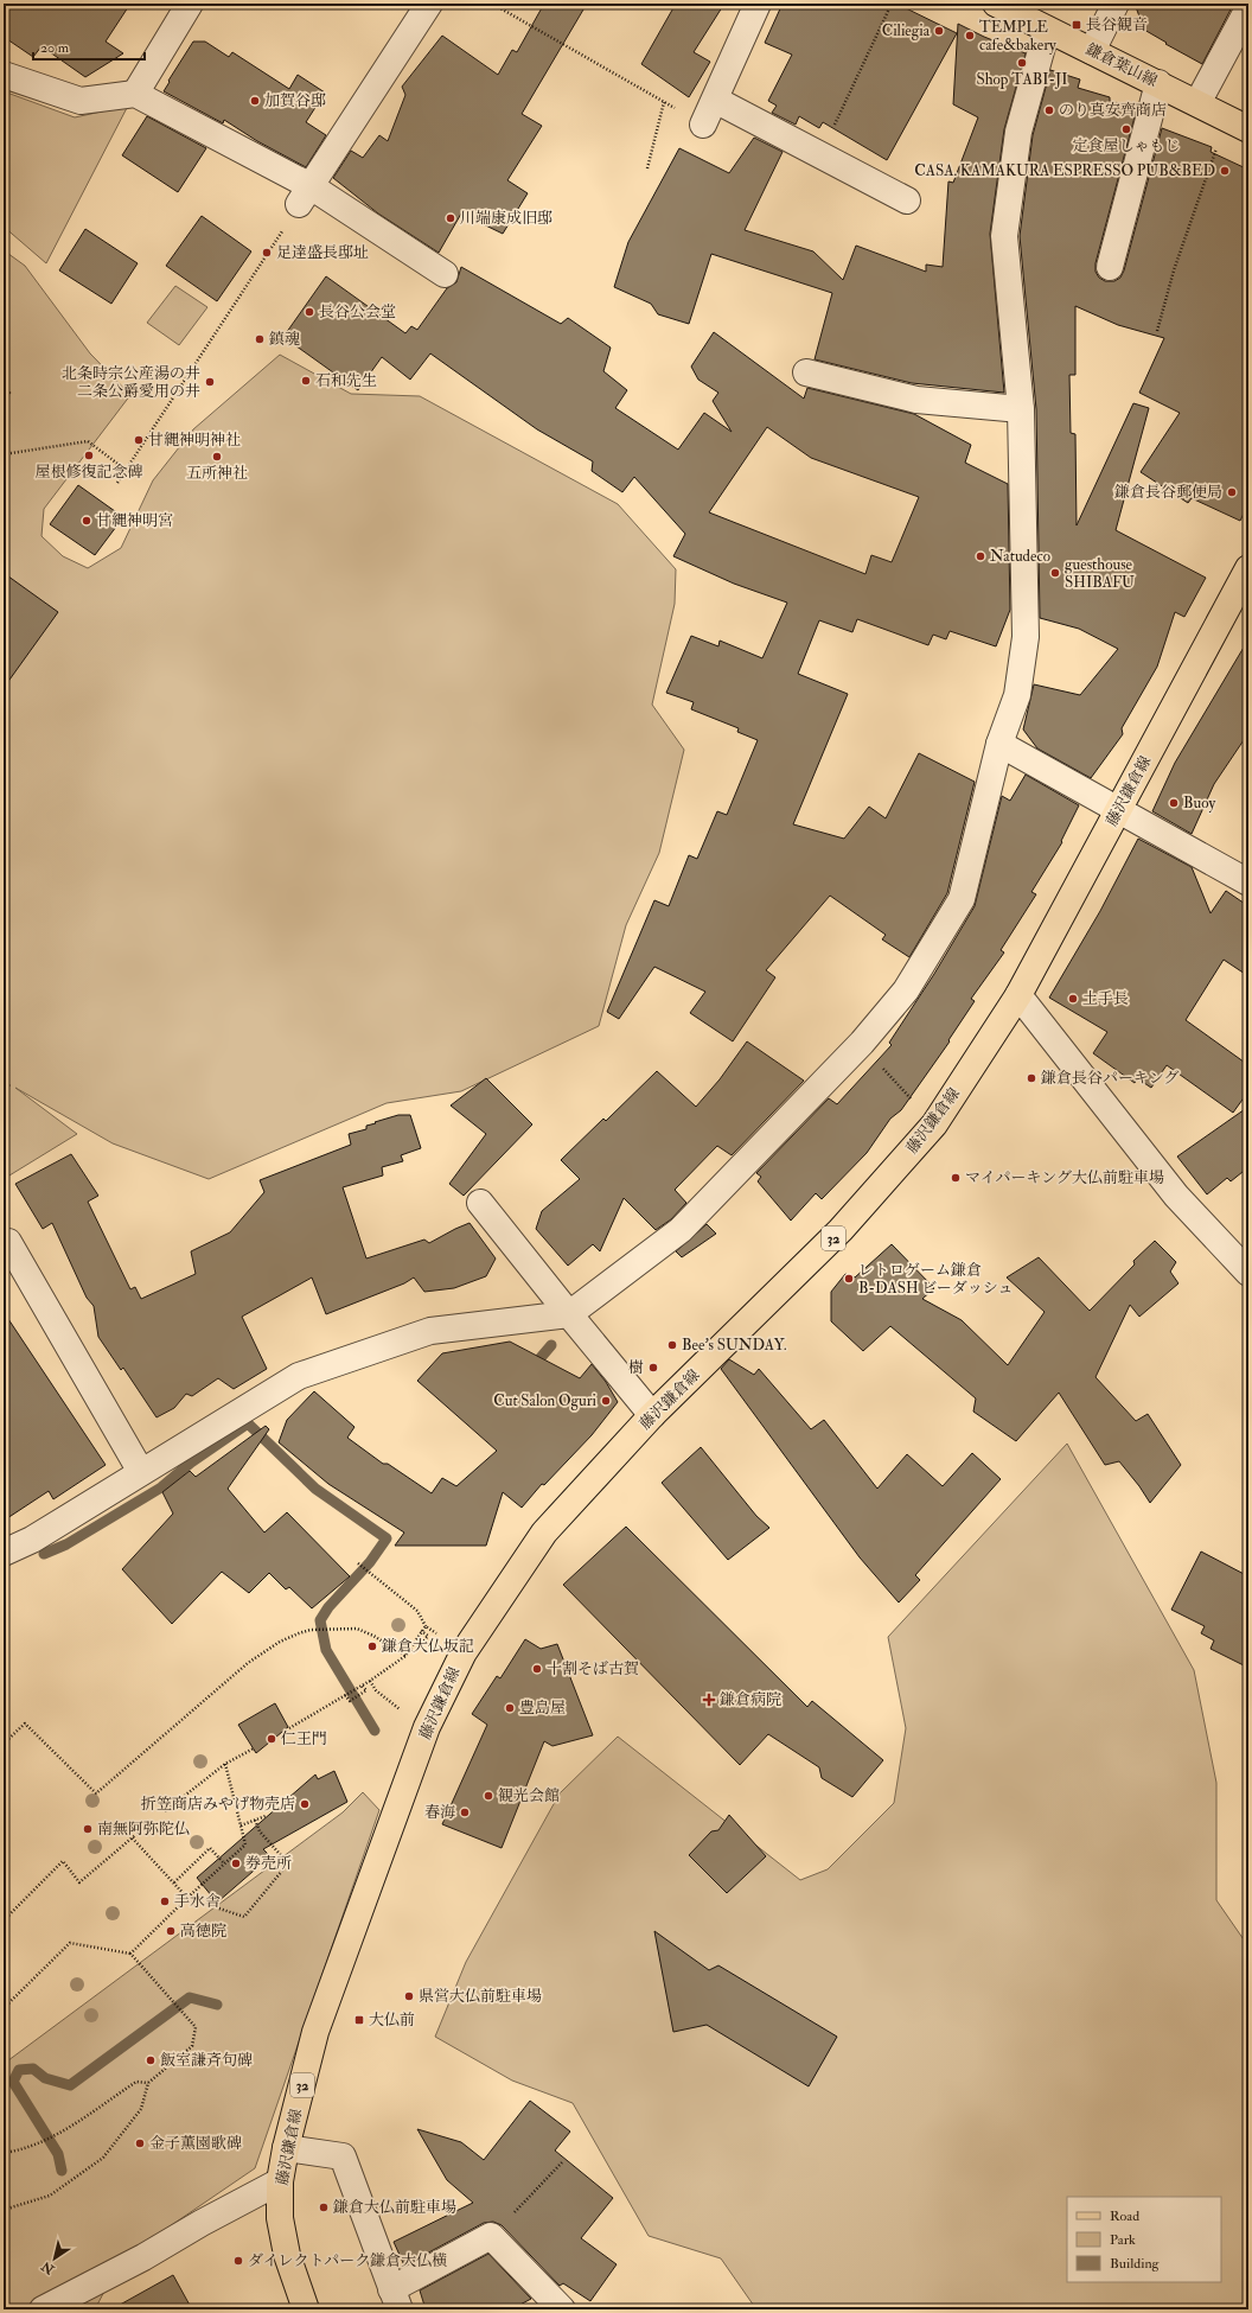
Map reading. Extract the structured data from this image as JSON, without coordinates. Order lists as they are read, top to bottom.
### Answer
{
  "streets": {
    "main road": ["鎌倉葉山線", "藤沢鎌倉線", "32"]
  },
  "places": {
    "transit": ["長谷観音", "大仏前"],
    "other": [
      "Ciliegia",
      "TEMPLE cafe&bakery",
      "Shop TABI-JI",
      "加賀谷邸",
      "のり真安齊商店",
      "定食屋しゃもじ",
      "CASA. KAMAKURA ESPRESSO PUB&BED",
      "川端康成旧邸",
      "足達盛長邸址",
      "長谷公会堂",
      "鎮魂",
      "石和先生",
      "北条時宗公産湯の井 二条公爵愛用の井",
      "甘縄神明神社",
      "屋根修復記念碑",
      "五所神社",
      "鎌倉長谷郵便局",
      "甘縄神明宮",
      "Natudeco",
      "guesthouse SHIBAFU",
      "Buoy",
      "土手長",
      "鎌倉長谷パーキング",
      "マイパーキング大仏前駐車場",
      "レトロゲーム鎌倉 B-DASH ビーダッシュ",
      "Bee's SUNDAY.",
      "樹",
      "Cut Salon Oguri",
      "鎌倉大仏坂記",
      "十割そば古賀",
      "豊島屋",
      "仁王門",
      "観光会館",
      "折笠商店みやげ物売店",
      "春海",
      "南無阿弥陀仏",
      "券売所",
      "手水舎",
      "高徳院",
      "県営大仏前駐車場",
      "飯室謙斉句碑",
      "金子薫園歌碑",
      "鎌倉大仏前駐車場",
      "ダイレクトパーク鎌倉大仏横"
    ],
    "health": ["鎌倉病院"]
  },
  "legend": ["Road", "Park", "Building"],
  "scale_bar": "20 m",
  "north": "bottom left"
}
